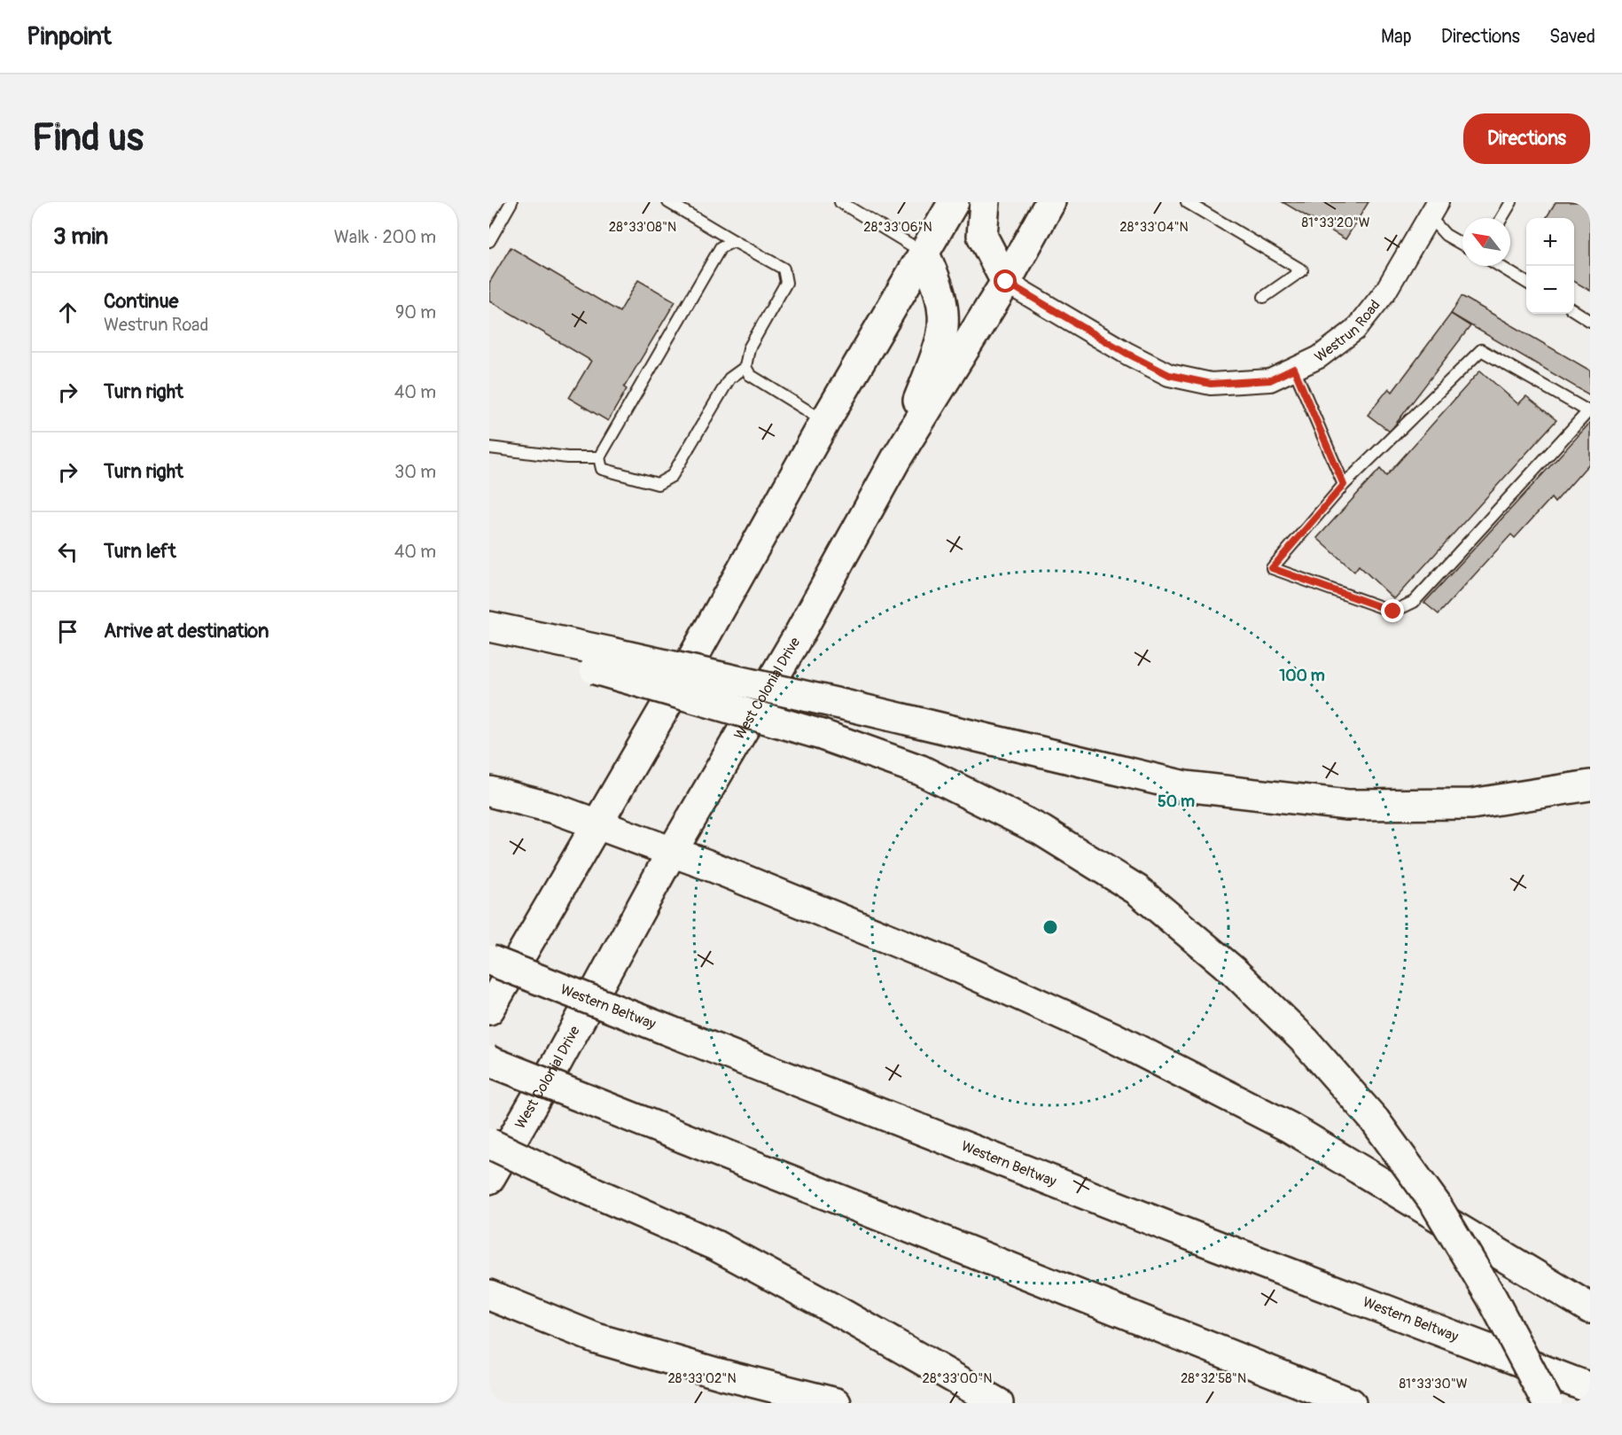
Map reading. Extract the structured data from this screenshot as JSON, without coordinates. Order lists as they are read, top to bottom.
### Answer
{
  "streets": {
    "highway": ["West Colonial Drive", "Western Beltway"],
    "street": ["Westrun Road"]
  },
  "crossings": [
    ["Westrun Road", "West Colonial Drive"]
  ],
  "north": "top left",
  "page": {
    "header": "Pinpoint",
    "nav": ["Map", "Directions", "Saved"],
    "buttons": "Directions",
    "title": "Find us",
    "heading": ["3 min", "Walk · 200 m"],
    "map_buttons": ["+", "−"],
    "list": [
      ["Continue", "Westrun Road", "90 m"],
      ["Turn right", "40 m"],
      ["Turn right", "30 m"],
      ["Turn left", "40 m"],
      "Arrive at destination"
    ]
  },
  "coordinates": [
    "81°33'20\"W",
    "28°33'04\"N",
    "28°33'08\"N",
    "28°33'06\"N",
    "28°33'02\"N",
    "28°33'00\"N",
    "28°32'58\"N",
    "81°33'30\"W"
  ],
  "rings": ["100 m", "50 m"]
}
